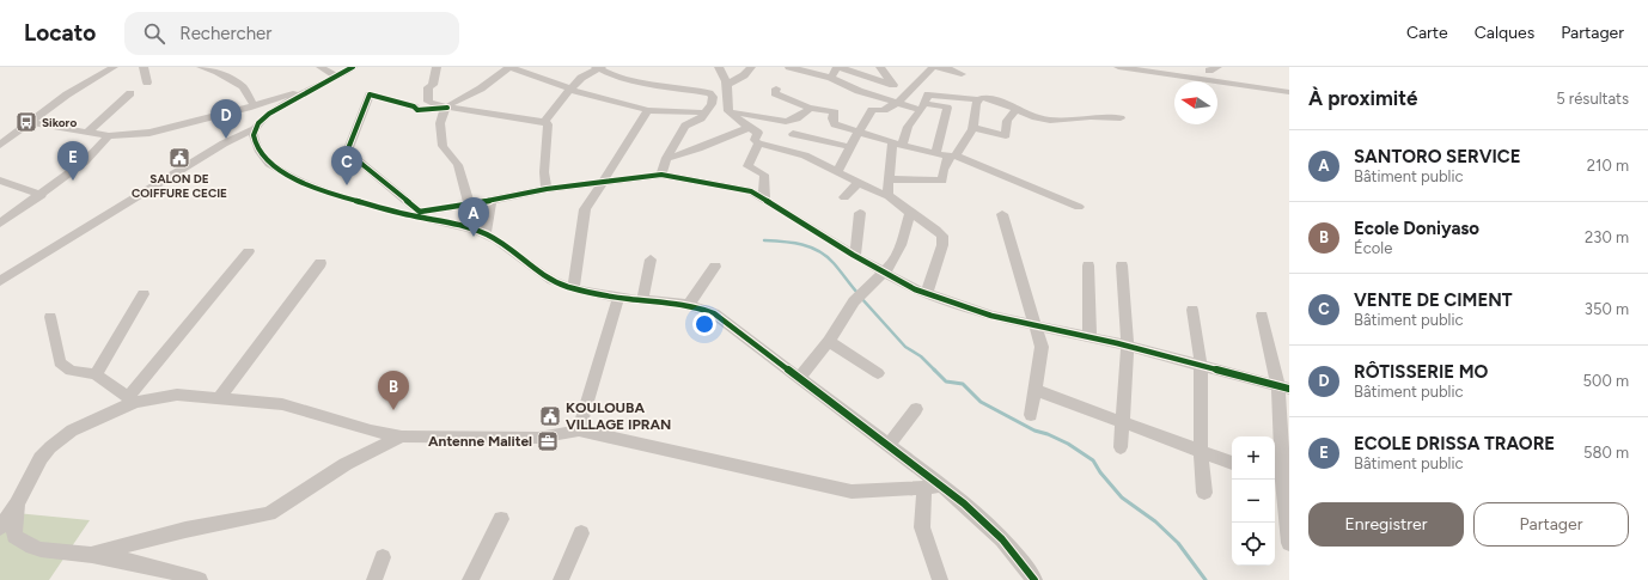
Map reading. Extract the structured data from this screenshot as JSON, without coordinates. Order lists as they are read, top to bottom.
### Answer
{
  "places": {
    "bus stop": ["Sikoro"],
    "public building": ["SALON DE COIFFURE CECIE", "KOULOUBA VILLAGE IPRAN"],
    "office": ["Antenne Malitel"]
  },
  "north": "left",
  "page": {
    "header": "Locato",
    "search": "Rechercher",
    "nav": ["Carte", "Calques", "Partager"],
    "heading": ["À proximité", "5 résultats"],
    "pins": [
      "D",
      "E",
      "C",
      "A",
      "B"
    ],
    "list": [
      {
        "mark": "A",
        "name": "SANTORO SERVICE",
        "note": "Bâtiment public",
        "value": "210 m"
      },
      {
        "mark": "B",
        "name": "Ecole Doniyaso",
        "note": "École",
        "value": "230 m"
      },
      {
        "mark": "C",
        "name": "VENTE DE CIMENT",
        "note": "Bâtiment public",
        "value": "350 m"
      },
      {
        "mark": "D",
        "name": "RÔTISSERIE MO",
        "note": "Bâtiment public",
        "value": "500 m"
      },
      {
        "mark": "E",
        "name": "ECOLE DRISSA TRAORE",
        "note": "Bâtiment public",
        "value": "580 m"
      }
    ],
    "map_buttons": ["+", "−"],
    "buttons": ["Enregistrer", "Partager"]
  }
}
